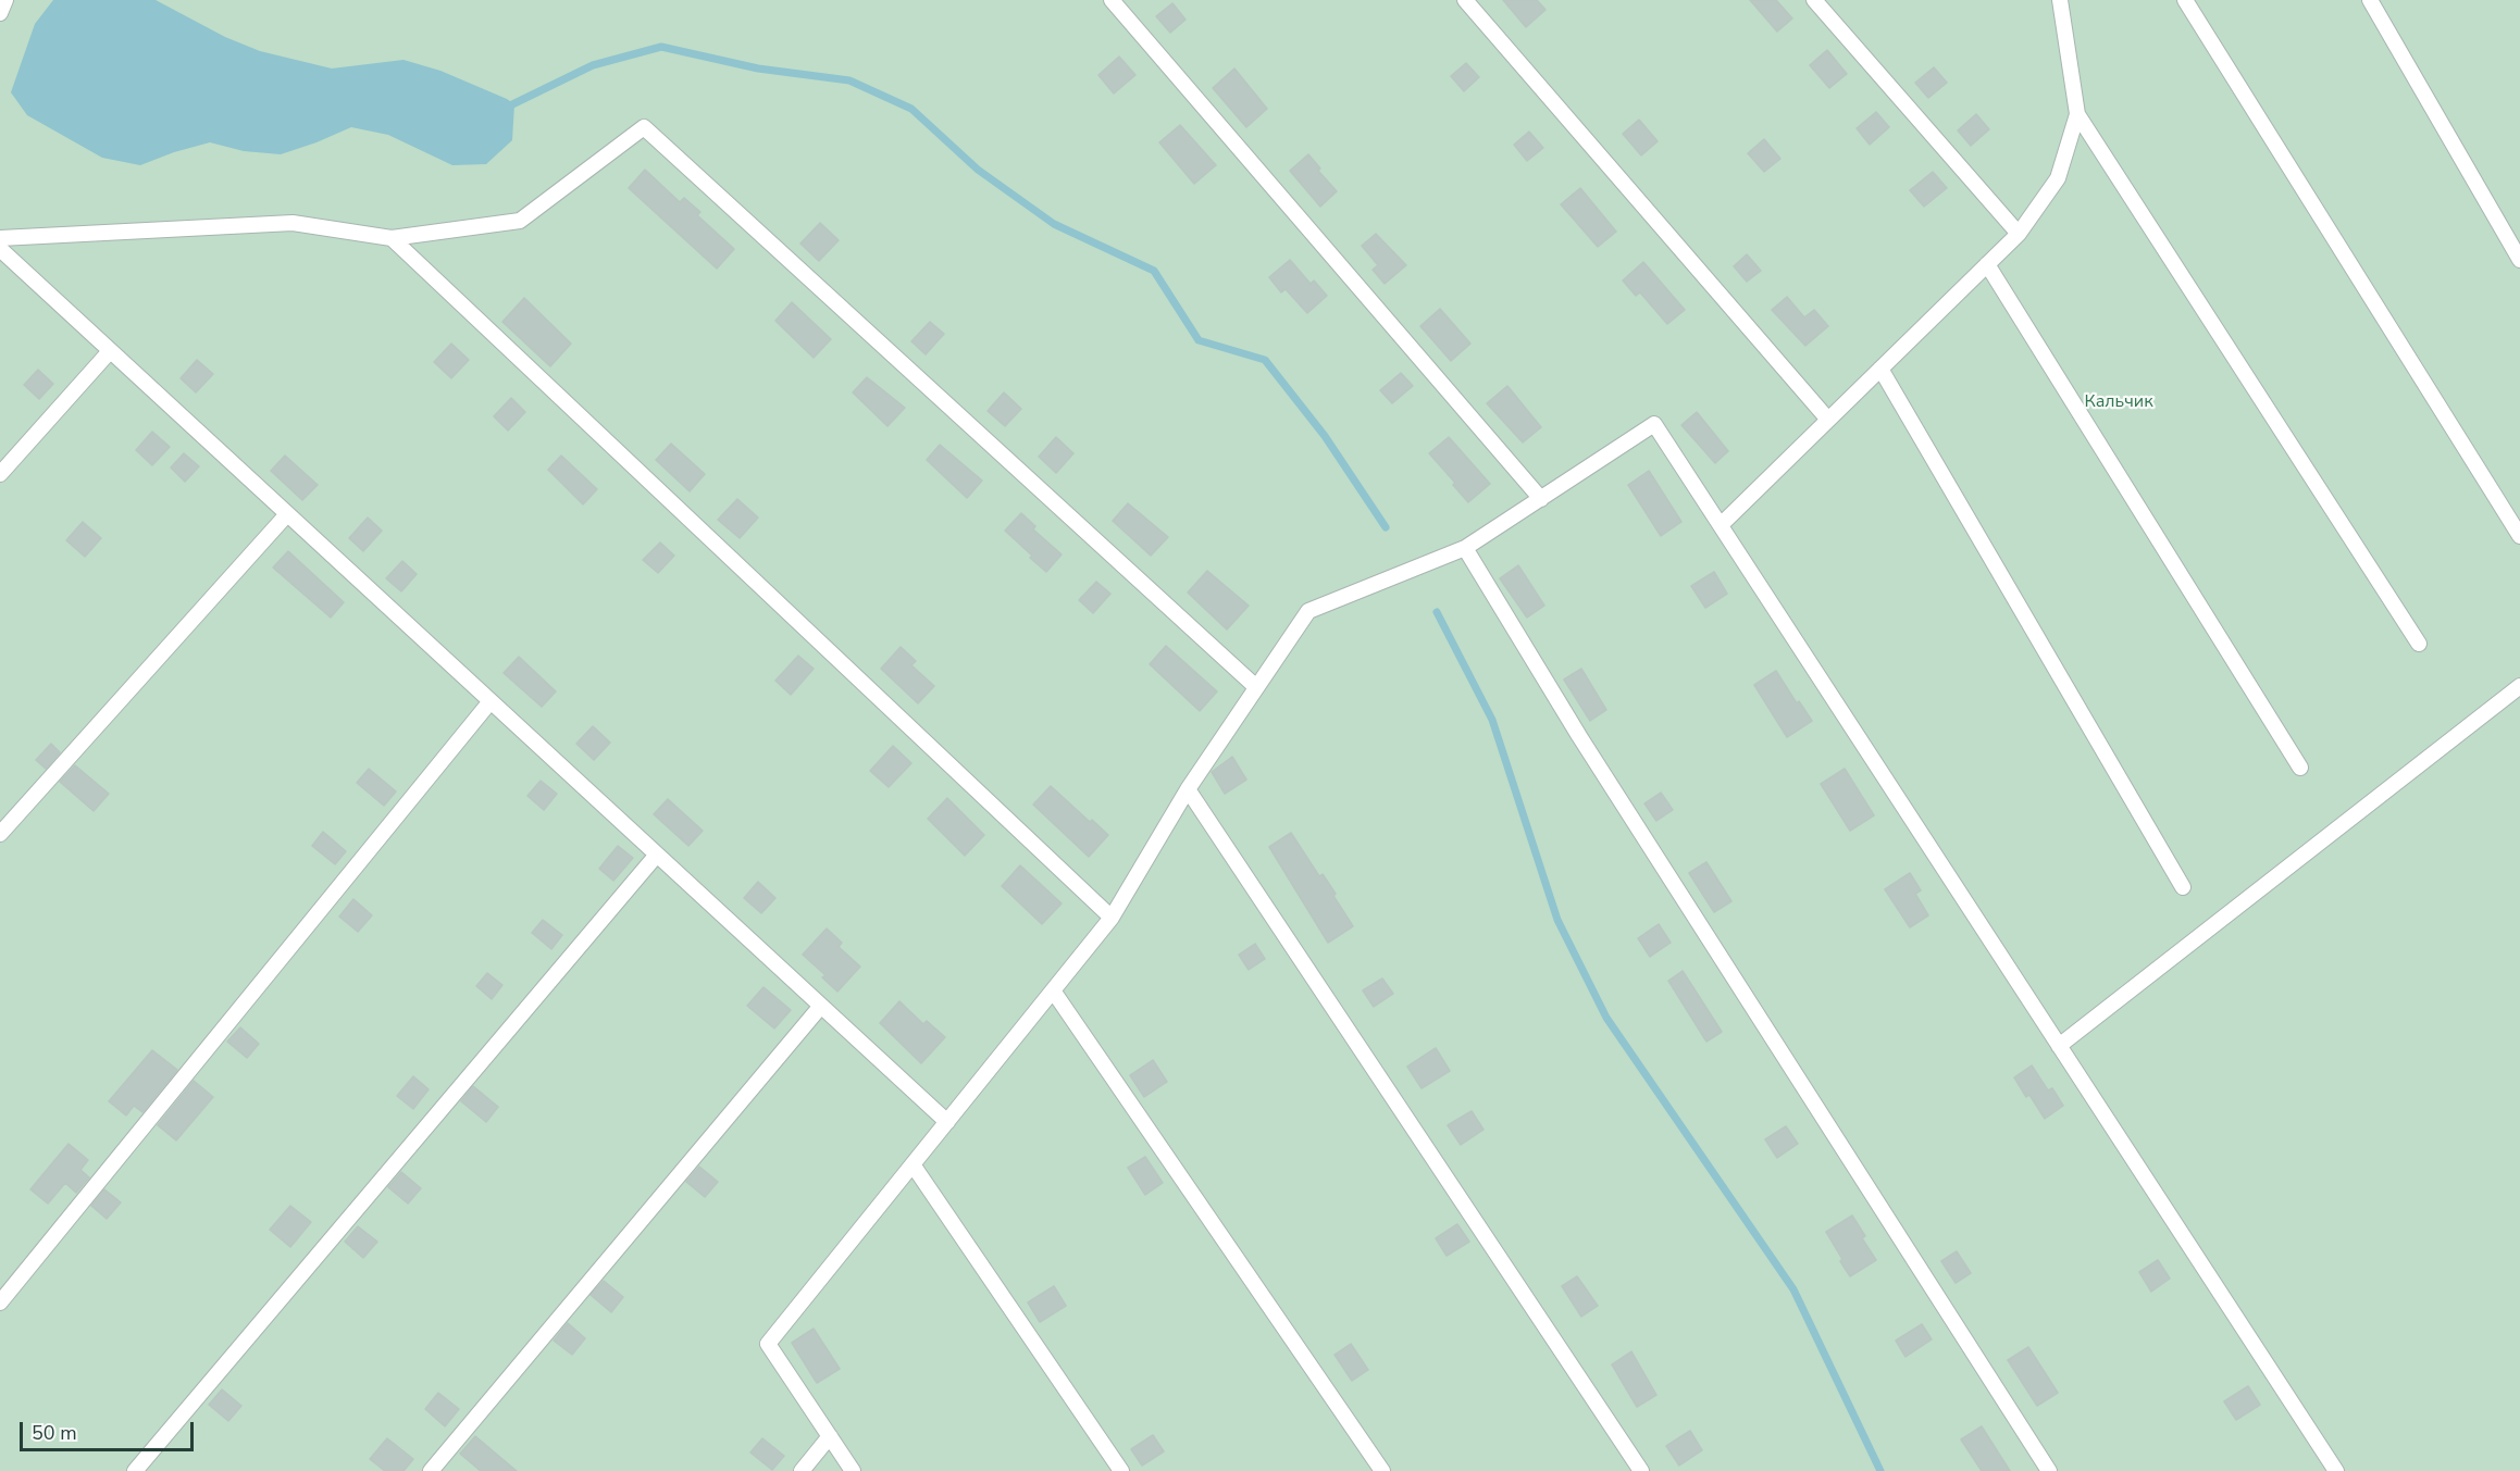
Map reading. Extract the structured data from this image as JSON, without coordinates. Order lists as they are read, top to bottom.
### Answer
{
  "parks": ["Кальчик"],
  "scale_bar": "50 m"
}
